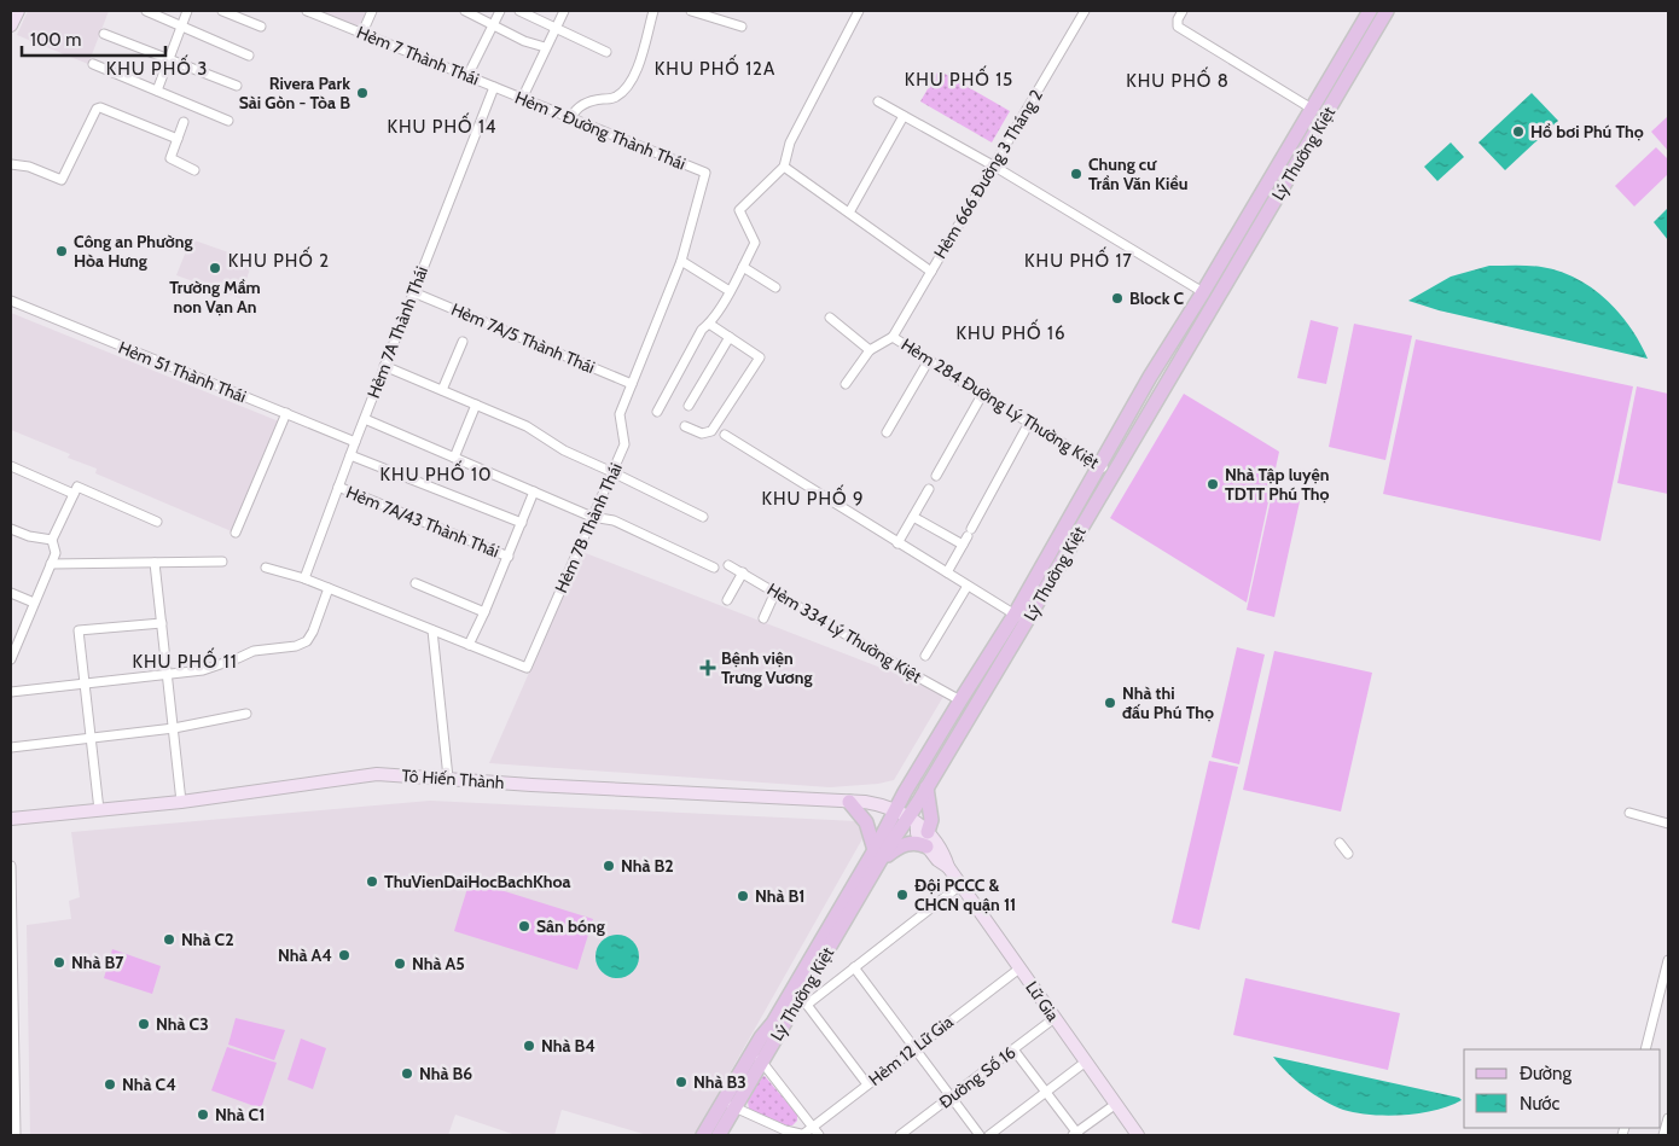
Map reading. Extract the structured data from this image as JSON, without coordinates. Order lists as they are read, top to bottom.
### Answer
{
  "streets": {
    "main road": ["Lý Thường Kiệt", "Tô Hiến Thành", "Lữ Gia"],
    "street": [
      "Hẻm 7 Thành Thái",
      "Hẻm 7 Đường Thành Thái",
      "Hẻm 666 Đường 3 Tháng 2",
      "Hẻm 7A Thành Thái",
      "Hẻm 7A/5 Thành Thái",
      "Hẻm 51 Thành Thái",
      "Hẻm 284 Đường Lý Thường Kiệt",
      "Hẻm 7A/43 Thành Thái",
      "Hẻm 7B Thành Thái",
      "Hẻm 334 Lý Thường Kiệt",
      "Hẻm 12 Lữ Gia",
      "Đường Số 16"
    ]
  },
  "crossings": [
    ["Hẻm 7 Thành Thái", "Hẻm 7 Đường Thành Thái"],
    ["Hẻm 7 Thành Thái", "Hẻm 7A Thành Thái"],
    ["Hẻm 7 Đường Thành Thái", "Hẻm 7A Thành Thái"],
    ["Hẻm 7 Đường Thành Thái", "Hẻm 7B Thành Thái"],
    ["Lý Thường Kiệt", "Hẻm 284 Đường Lý Thường Kiệt"],
    ["Lý Thường Kiệt", "Hẻm 334 Lý Thường Kiệt"],
    ["Lý Thường Kiệt", "Tô Hiến Thành"],
    ["Lý Thường Kiệt", "Lữ Gia"],
    ["Hẻm 666 Đường 3 Tháng 2", "Hẻm 284 Đường Lý Thường Kiệt"],
    ["Hẻm 7A Thành Thái", "Hẻm 7A/5 Thành Thái"],
    ["Hẻm 7A Thành Thái", "Hẻm 51 Thành Thái"],
    ["Hẻm 7A Thành Thái", "Hẻm 7A/43 Thành Thái"],
    ["Hẻm 7A/5 Thành Thái", "Hẻm 7B Thành Thái"],
    ["Hẻm 7A/43 Thành Thái", "Hẻm 7B Thành Thái"],
    ["Tô Hiến Thành", "Lữ Gia"],
    ["Lữ Gia", "Hẻm 12 Lữ Gia"],
    ["Lữ Gia", "Đường Số 16"]
  ],
  "districts": [
    "KHU PHỐ 3",
    "KHU PHỐ 12A",
    "KHU PHỐ 15",
    "KHU PHỐ 8",
    "KHU PHỐ 14",
    "KHU PHỐ 2",
    "KHU PHỐ 17",
    "KHU PHỐ 16",
    "KHU PHỐ 10",
    "KHU PHỐ 9",
    "KHU PHỐ 11"
  ],
  "places": {
    "other": [
      "Rivera Park Sài Gòn - Tòa B",
      "Hồ bơi Phú Thọ",
      "Chung cư Trần Văn Kiều",
      "Công an Phường Hòa Hưng",
      "Trường Mầm non Vạn An",
      "Block C",
      "Nhà Tập luyện TDTT Phú Thọ",
      "Nhà thi đấu Phú Thọ",
      "Nhà B2",
      "ThuVienDaiHocBachKhoa",
      "Đội PCCC & CHCN quận 11",
      "Nhà B1",
      "Sân bóng",
      "Nhà C2",
      "Nhà A4",
      "Nhà B7",
      "Nhà A5",
      "Nhà C3",
      "Nhà B4",
      "Nhà B6",
      "Nhà B3",
      "Nhà C4",
      "Nhà C1"
    ],
    "health": ["Bệnh viện Trưng Vương"]
  },
  "legend": ["Đường", "Nước"],
  "scale_bar": "100 m"
}
